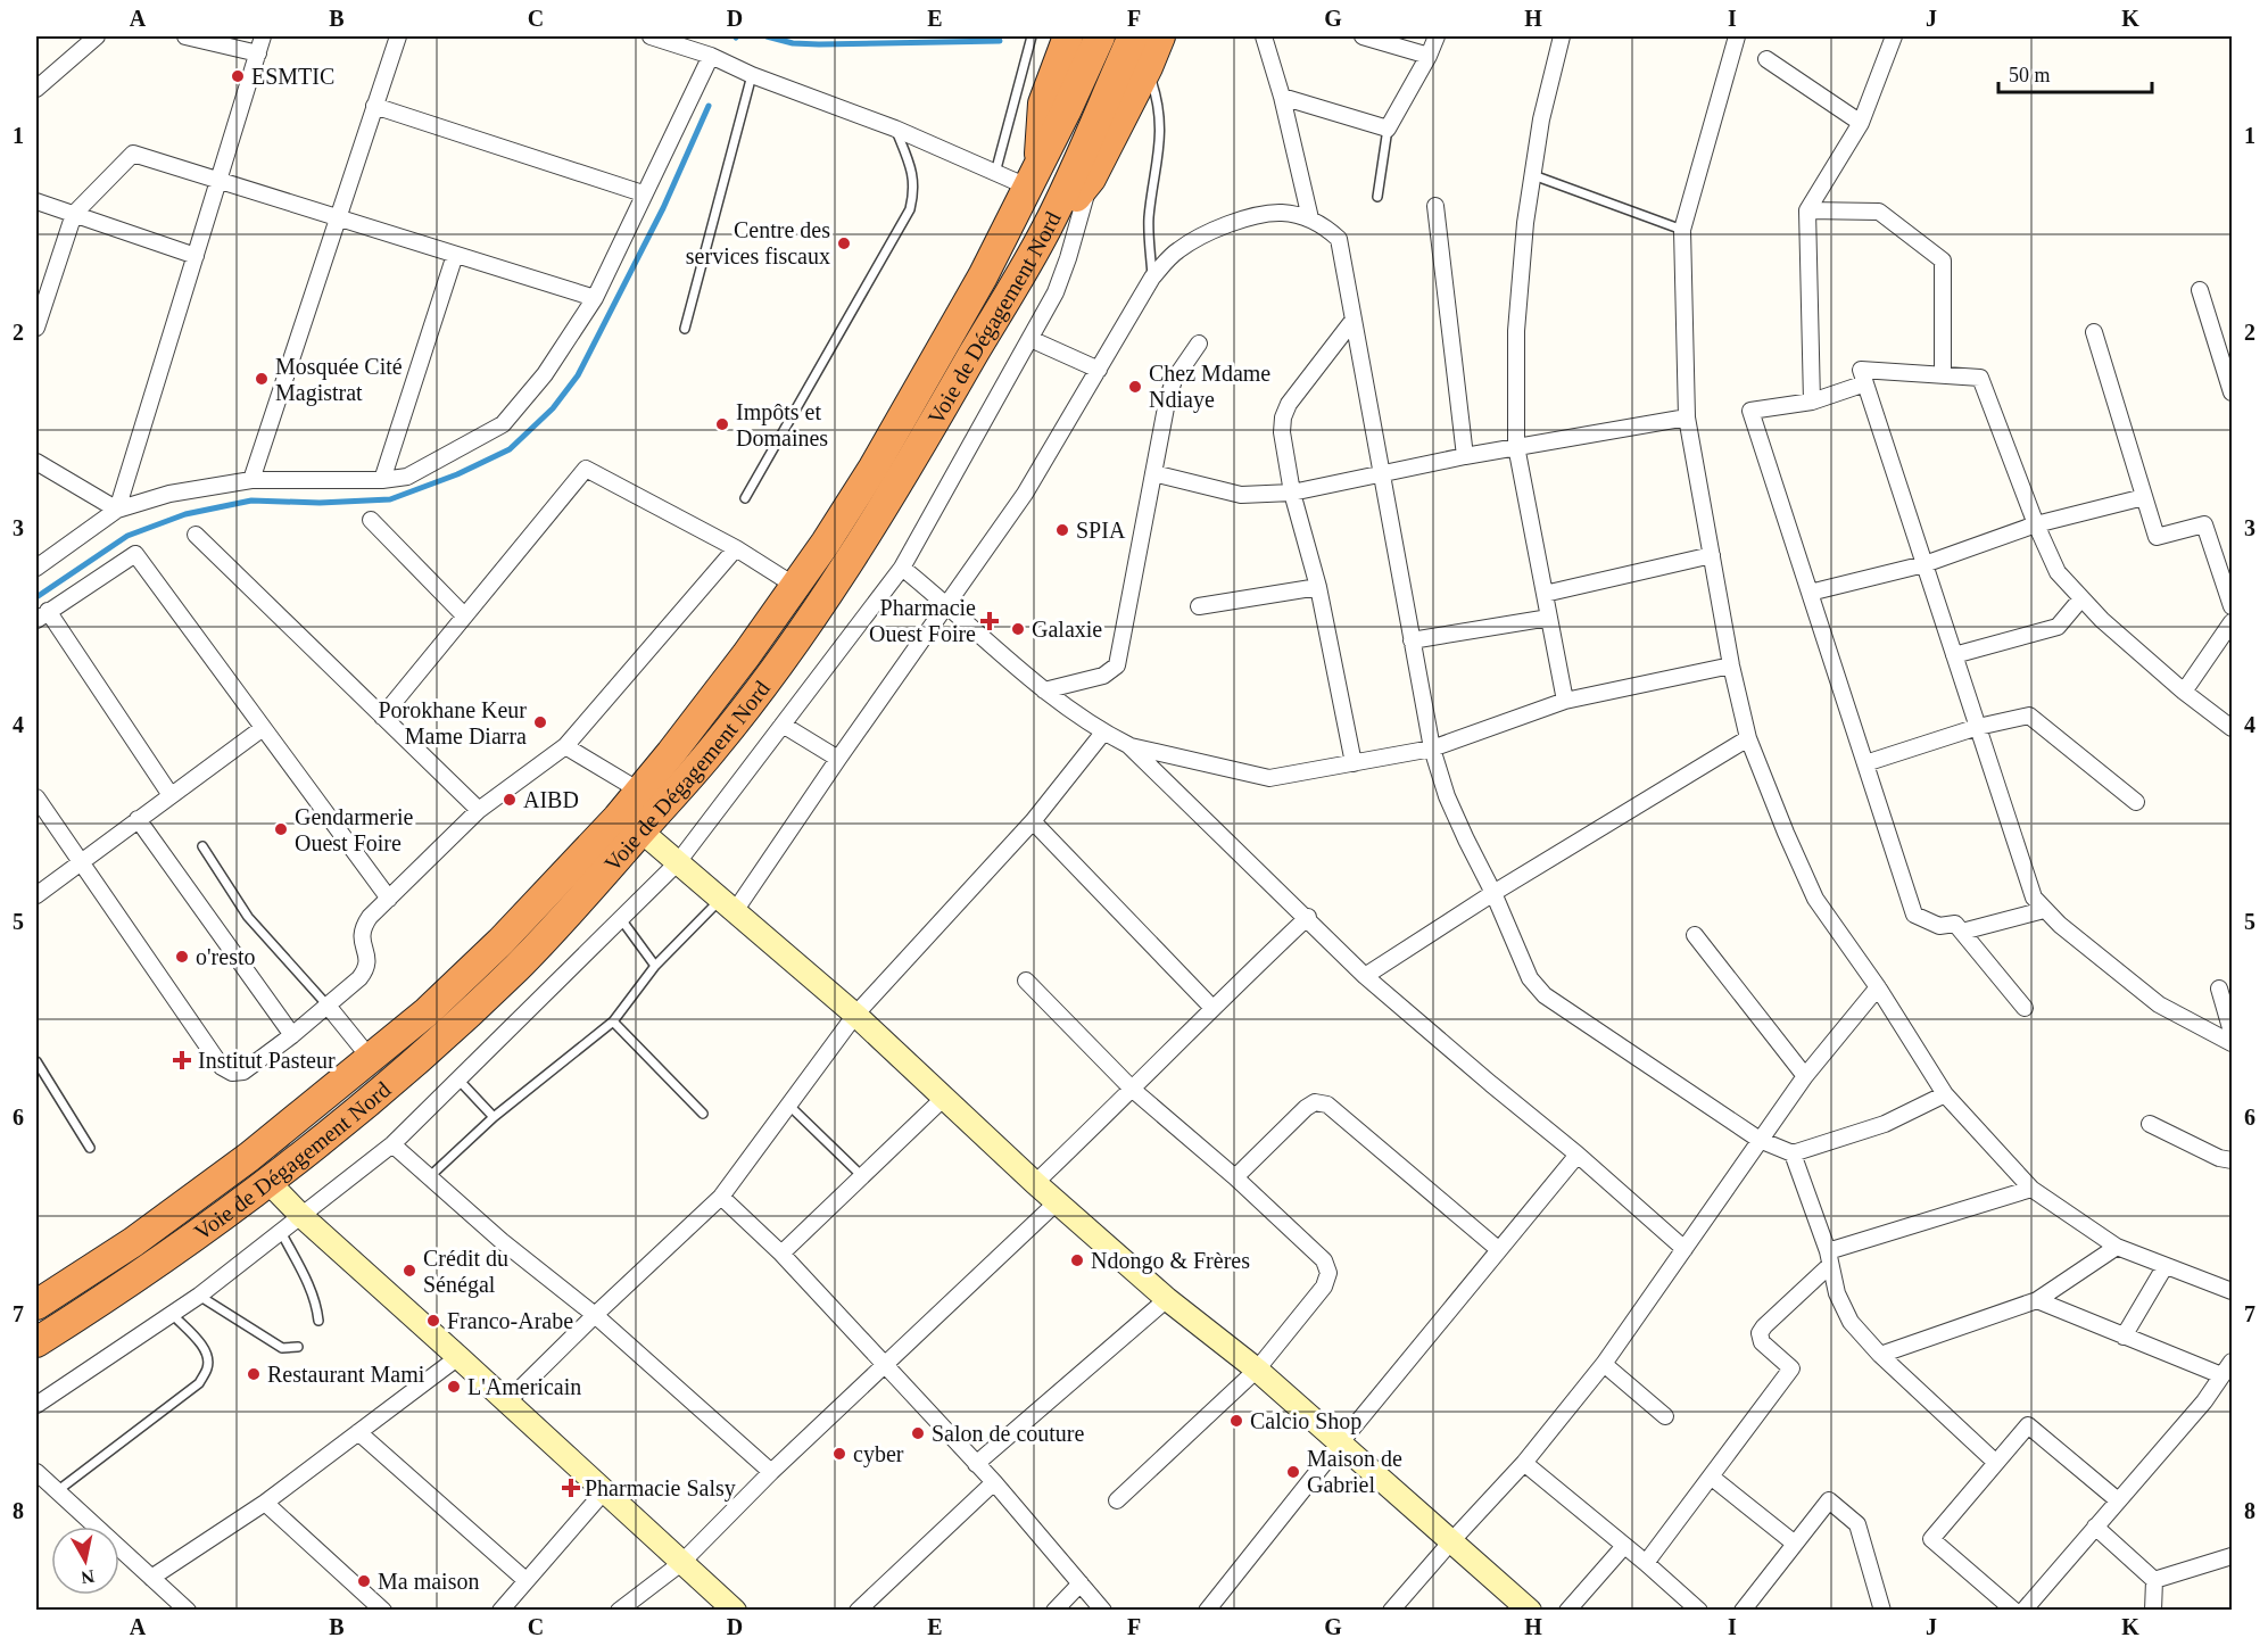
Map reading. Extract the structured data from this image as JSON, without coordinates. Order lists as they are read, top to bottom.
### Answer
{
  "streets": {
    "highway": ["Voie de Dégagement Nord"]
  },
  "places": {
    "other": [
      "ESMTIC",
      "Centre des services fiscaux",
      "Mosquée Cité Magistrat",
      "Chez Mdame Ndiaye",
      "Impôts et Domaines",
      "SPIA",
      "Galaxie",
      "Porokhane Keur Mame Diarra",
      "AIBD",
      "Gendarmerie Ouest Foire",
      "o'resto",
      "Ndongo & Frères",
      "Crédit du Sénégal",
      "Franco-Arabe",
      "Restaurant Mami",
      "L'Americain",
      "Calcio Shop",
      "Salon de couture",
      "cyber",
      "Maison de Gabriel",
      "Ma maison"
    ],
    "health": ["Pharmacie Ouest Foire", "Institut Pasteur", "Pharmacie Salsy"]
  },
  "scale_bar": "50 m",
  "north": "bottom",
  "grid": {
    "columns": [
      "A",
      "B",
      "C",
      "D",
      "E",
      "F",
      "G",
      "H",
      "I",
      "J",
      "K"
    ],
    "rows": [
      "1",
      "2",
      "3",
      "4",
      "5",
      "6",
      "7",
      "8"
    ]
  }
}
